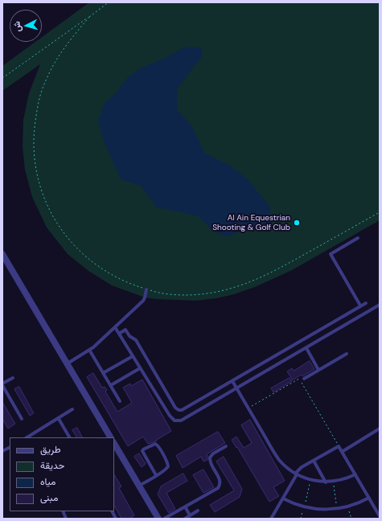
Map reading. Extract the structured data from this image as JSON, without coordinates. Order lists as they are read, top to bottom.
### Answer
{
  "places": ["Al Ain Equestrian Shooting & Golf Club"],
  "legend": [
    "طريق",
    "حديقة",
    "مياه",
    "مبنى"
  ],
  "north": "left"
}
